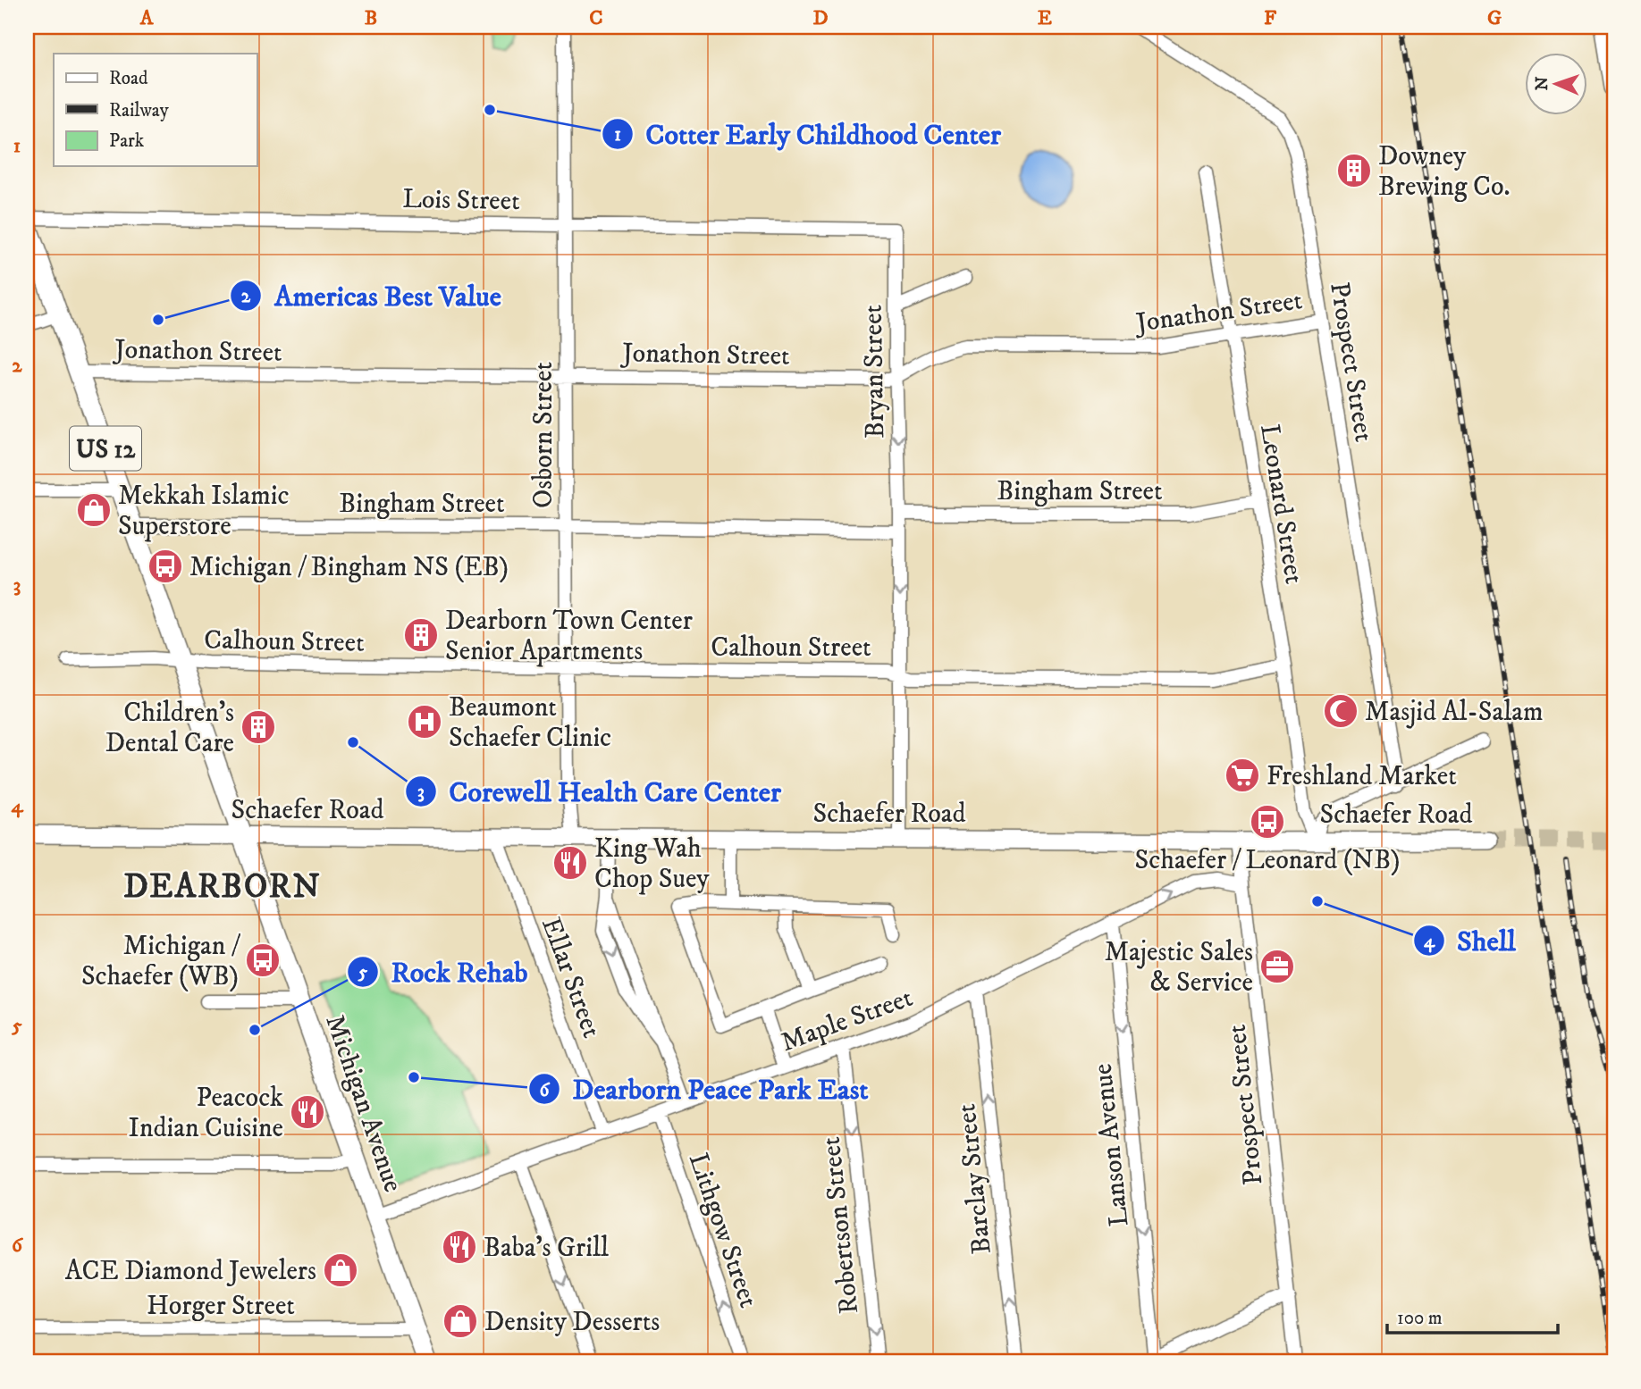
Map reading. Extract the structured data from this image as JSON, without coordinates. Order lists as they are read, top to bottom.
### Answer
{
  "streets": {
    "main road": ["US 12", "Schaefer Road", "Michigan Avenue"],
    "street": [
      "Lois Street",
      "Jonathon Street",
      "Prospect Street",
      "Bryan Street",
      "Osborn Street",
      "Bingham Street",
      "Leonard Street",
      "Calhoun Street",
      "Ellar Street",
      "Maple Street",
      "Lanson Avenue",
      "Barclay Street",
      "Robertson Street",
      "Lithgow Street",
      "Horger Street"
    ]
  },
  "crossings": [
    ["Lois Street", "Bryan Street"],
    ["Lois Street", "Osborn Street"],
    ["Jonathon Street", "Prospect Street"],
    ["Jonathon Street", "Bryan Street"],
    ["Jonathon Street", "Osborn Street"],
    ["Jonathon Street", "Leonard Street"],
    ["Jonathon Street", "Michigan Avenue"],
    ["Prospect Street", "Schaefer Road"],
    ["Prospect Street", "Maple Street"],
    ["Bryan Street", "Bingham Street"],
    ["Osborn Street", "Bingham Street"],
    ["Osborn Street", "Calhoun Street"],
    ["Osborn Street", "Schaefer Road"],
    ["Bingham Street", "Leonard Street"],
    ["Bingham Street", "Michigan Avenue"],
    ["Leonard Street", "Calhoun Street"],
    ["Leonard Street", "Schaefer Road"],
    ["Calhoun Street", "Michigan Avenue"],
    ["Schaefer Road", "Ellar Street"],
    ["Schaefer Road", "Michigan Avenue"],
    ["Ellar Street", "Maple Street"],
    ["Maple Street", "Michigan Avenue"],
    ["Maple Street", "Lanson Avenue"],
    ["Maple Street", "Barclay Street"],
    ["Maple Street", "Robertson Street"],
    ["Maple Street", "Lithgow Street"],
    ["Michigan Avenue", "Horger Street"]
  ],
  "one_way": [
    "Bryan Street",
    "Lanson Avenue",
    "Barclay Street",
    "Robertson Street",
    "Lithgow Street"
  ],
  "districts": ["DEARBORN"],
  "places": {
    "other": [
      "Cotter Early Childhood Center",
      "Americas Best Value",
      "Corewell Health Care Center",
      "Shell",
      "Rock Rehab",
      "Dearborn Peace Park East"
    ],
    "building": ["Downey Brewing Co.", "Dearborn Town Center Senior Apartments", "Children's Dental Care"],
    "shop": ["Mekkah Islamic Superstore", "ACE Diamond Jewelers", "Density Desserts"],
    "bus stop": ["Michigan / Bingham NS (EB)", "Schaefer / Leonard (NB)", "Michigan / Schaefer (WB)"],
    "mosque": ["Masjid Al-Salam"],
    "hospital": ["Beaumont Schaefer Clinic"],
    "supermarket": ["Freshland Market"],
    "restaurant": ["King Wah Chop Suey", "Peacock Indian Cuisine", "Baba's Grill"],
    "office": ["Majestic Sales & Service"]
  },
  "legend": ["Road", "Railway", "Park"],
  "scale_bar": "100 m",
  "north": "left",
  "grid": {
    "columns": [
      "A",
      "B",
      "C",
      "D",
      "E",
      "F",
      "G"
    ],
    "rows": [
      "1",
      "2",
      "3",
      "4",
      "5",
      "6"
    ]
  }
}
